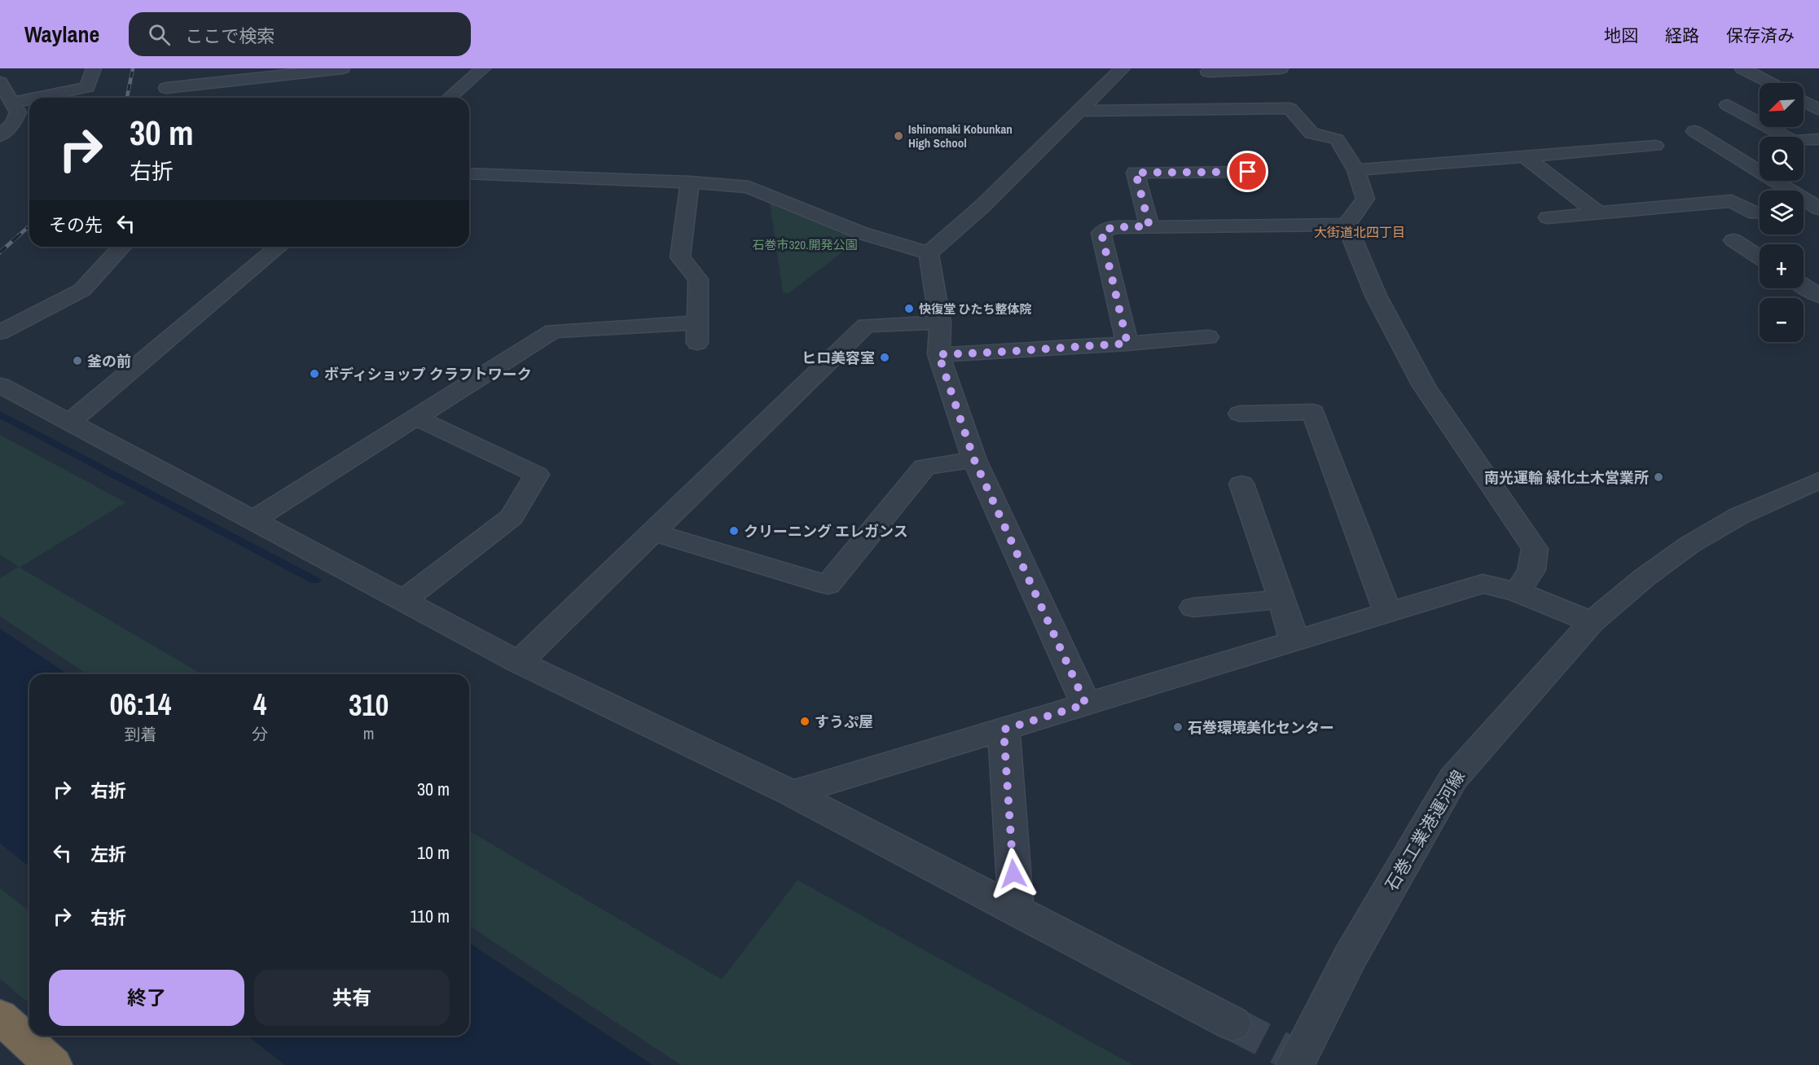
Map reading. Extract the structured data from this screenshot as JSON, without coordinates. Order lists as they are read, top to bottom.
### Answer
{
  "streets": {
    "street": ["石巻工業港運河線"]
  },
  "districts": ["大街道北四丁目"],
  "parks": ["石巻市320.開発公園"],
  "places": [
    "Ishinomaki Kobunkan High School",
    "快復堂 ひたち整体院",
    "ヒロ美容室",
    "釜の前",
    "ボディショップ クラフトワーク",
    "南光運輸 緑化土木営業所",
    "クリーニング エレガンス",
    "すうぷ屋",
    "石巻環境美化センター"
  ],
  "north": "bottom left",
  "page": {
    "header": "Waylane",
    "search": "ここで検索",
    "nav": ["地図", "経路", "保存済み"],
    "map_buttons": ["+", "−"],
    "turn": ["30 m", "右折"],
    "then": "その先",
    "eta": [
      "06:14",
      "到着",
      "4",
      "分",
      "310",
      "m"
    ],
    "list": [
      {
        "name": "右折",
        "value": "30 m"
      },
      {
        "name": "左折",
        "value": "10 m"
      },
      {
        "name": "右折",
        "value": "110 m"
      }
    ],
    "buttons": ["終了", "共有"]
  }
}
